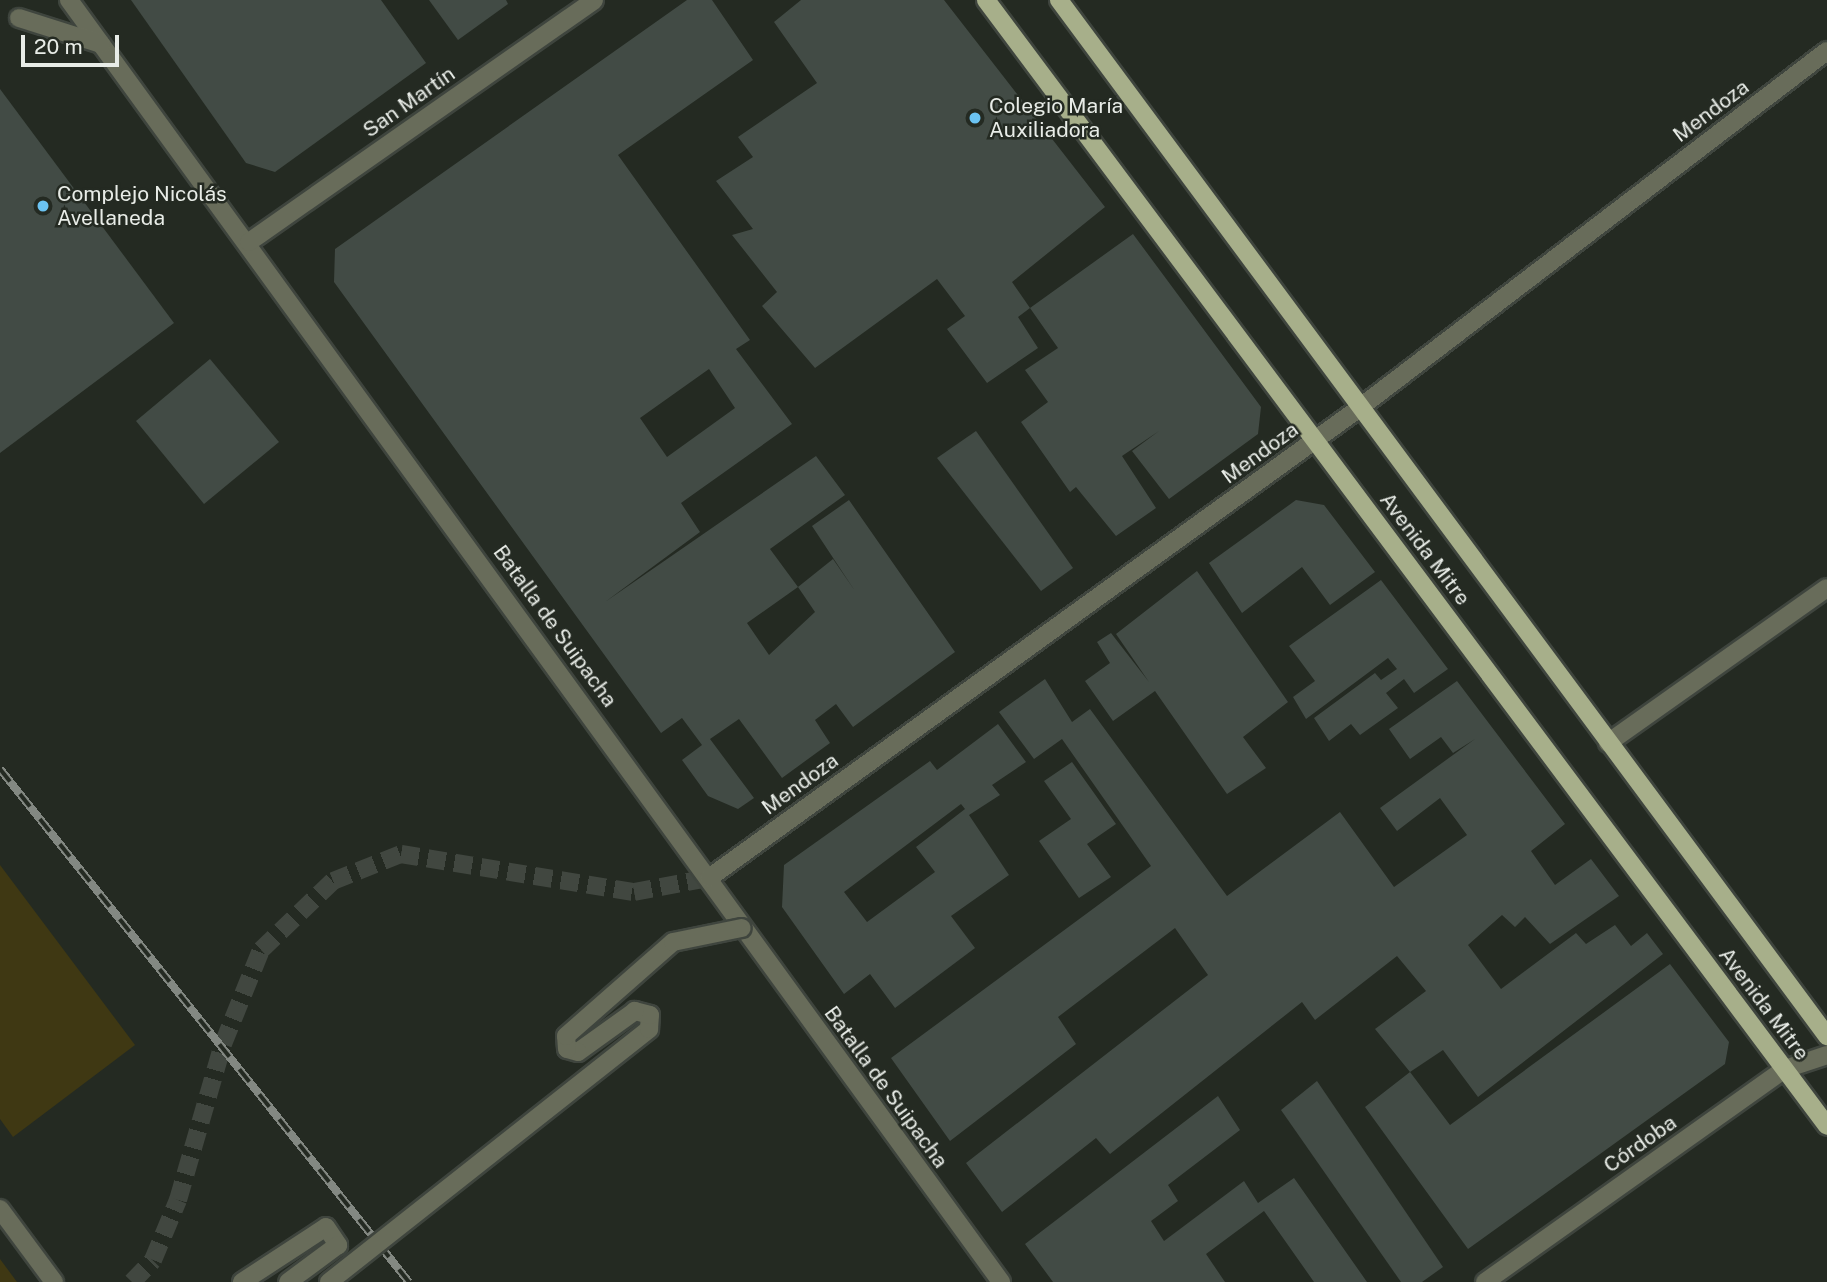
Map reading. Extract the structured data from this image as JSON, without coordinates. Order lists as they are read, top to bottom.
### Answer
{
  "streets": {
    "main road": ["Avenida Mitre"],
    "street": [
      "San Martín",
      "Mendoza",
      "Batalla de Suipacha",
      "Córdoba"
    ]
  },
  "crossings": [
    ["San Martín", "Batalla de Suipacha"],
    ["Mendoza", "Avenida Mitre"],
    ["Mendoza", "Batalla de Suipacha"],
    ["Avenida Mitre", "Córdoba"]
  ],
  "places": ["Colegio María Auxiliadora", "Complejo Nicolás Avellaneda"],
  "scale_bar": "20 m"
}
